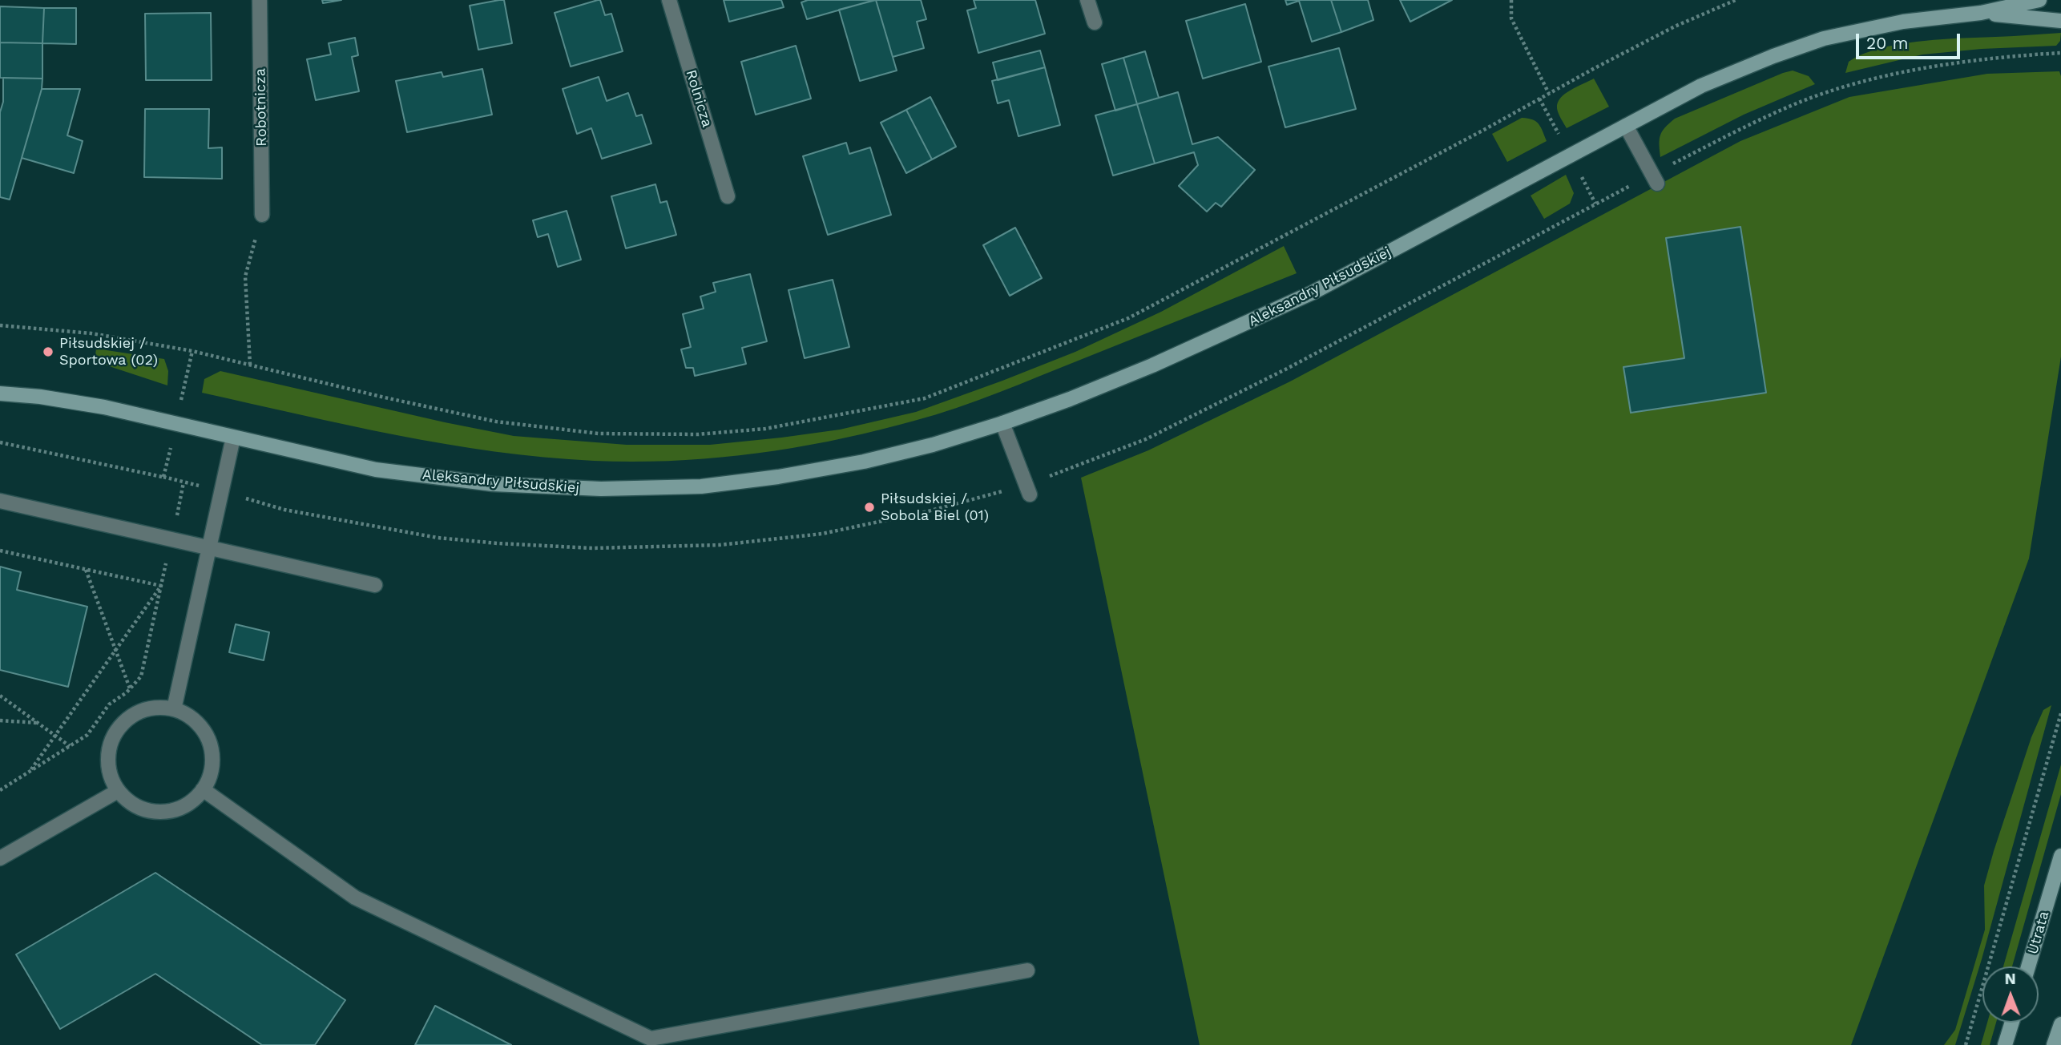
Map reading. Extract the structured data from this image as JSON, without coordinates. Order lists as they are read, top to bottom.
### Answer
{
  "streets": {
    "street": [
      "Rolnicza",
      "Robotnicza",
      "Aleksandry Piłsudskiej",
      "Utrata"
    ]
  },
  "places": ["Piłsudskiej / Sportowa (02)", "Piłsudskiej / Sobola Biel (01)"],
  "scale_bar": "20 m",
  "north": "top"
}
